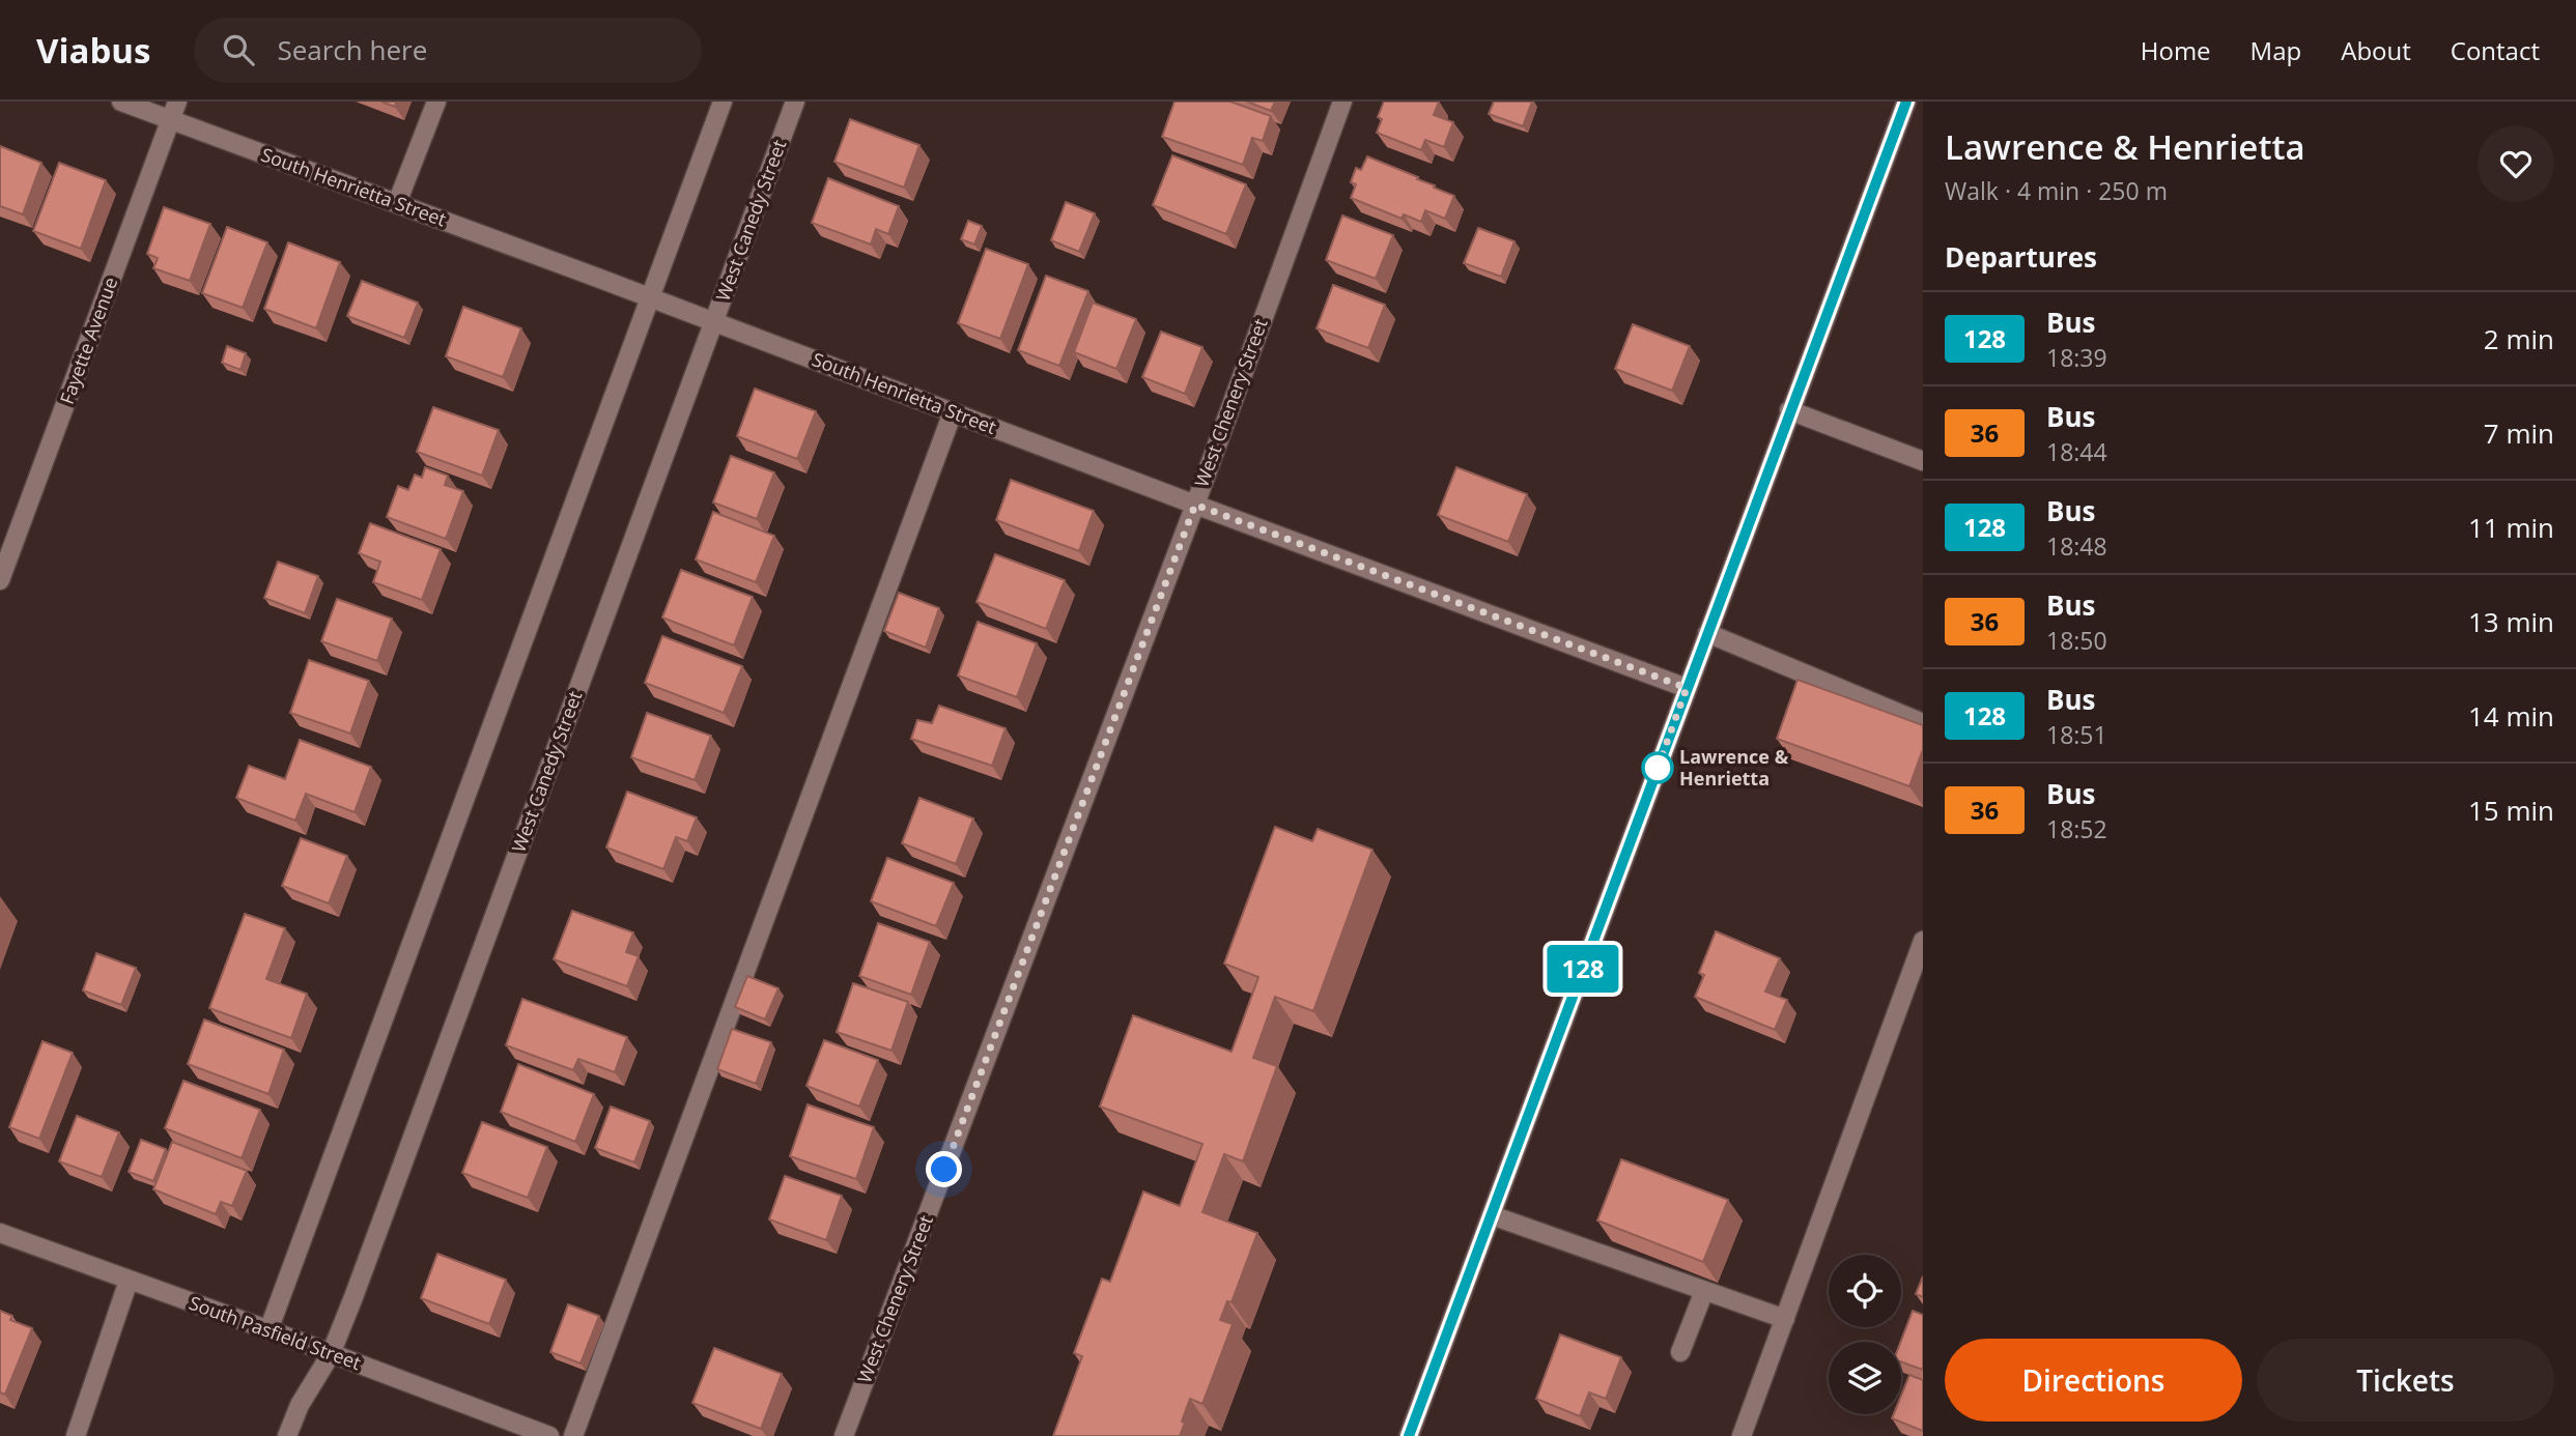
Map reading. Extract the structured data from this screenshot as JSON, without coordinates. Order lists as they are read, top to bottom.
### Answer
{
  "streets": {
    "street": [
      "South Henrietta Street",
      "West Canedy Street",
      "Fayette Avenue",
      "West Chenery Street",
      "South Pasfield Street"
    ]
  },
  "crossings": [
    ["South Henrietta Street", "West Canedy Street"],
    ["South Henrietta Street", "Fayette Avenue"],
    ["South Henrietta Street", "West Chenery Street"],
    ["West Canedy Street", "South Pasfield Street"]
  ],
  "places": ["Lawrence & Henrietta"],
  "lines": ["bus line 128"],
  "page": {
    "header": "Viabus",
    "search": "Search here",
    "nav": [
      "Home",
      "Map",
      "About",
      "Contact"
    ],
    "on_map": "128",
    "heading": [
      ["Lawrence & Henrietta", "Walk · 4 min · 250 m"],
      "Departures"
    ],
    "list": [
      {
        "mark": "128",
        "name": "Bus",
        "note": "18:39",
        "value": "2 min"
      },
      {
        "mark": "36",
        "name": "Bus",
        "note": "18:44",
        "value": "7 min"
      },
      {
        "mark": "128",
        "name": "Bus",
        "note": "18:48",
        "value": "11 min"
      },
      {
        "mark": "36",
        "name": "Bus",
        "note": "18:50",
        "value": "13 min"
      },
      {
        "mark": "128",
        "name": "Bus",
        "note": "18:51",
        "value": "14 min"
      },
      {
        "mark": "36",
        "name": "Bus",
        "note": "18:52",
        "value": "15 min"
      }
    ],
    "buttons": ["Directions", "Tickets"]
  }
}
